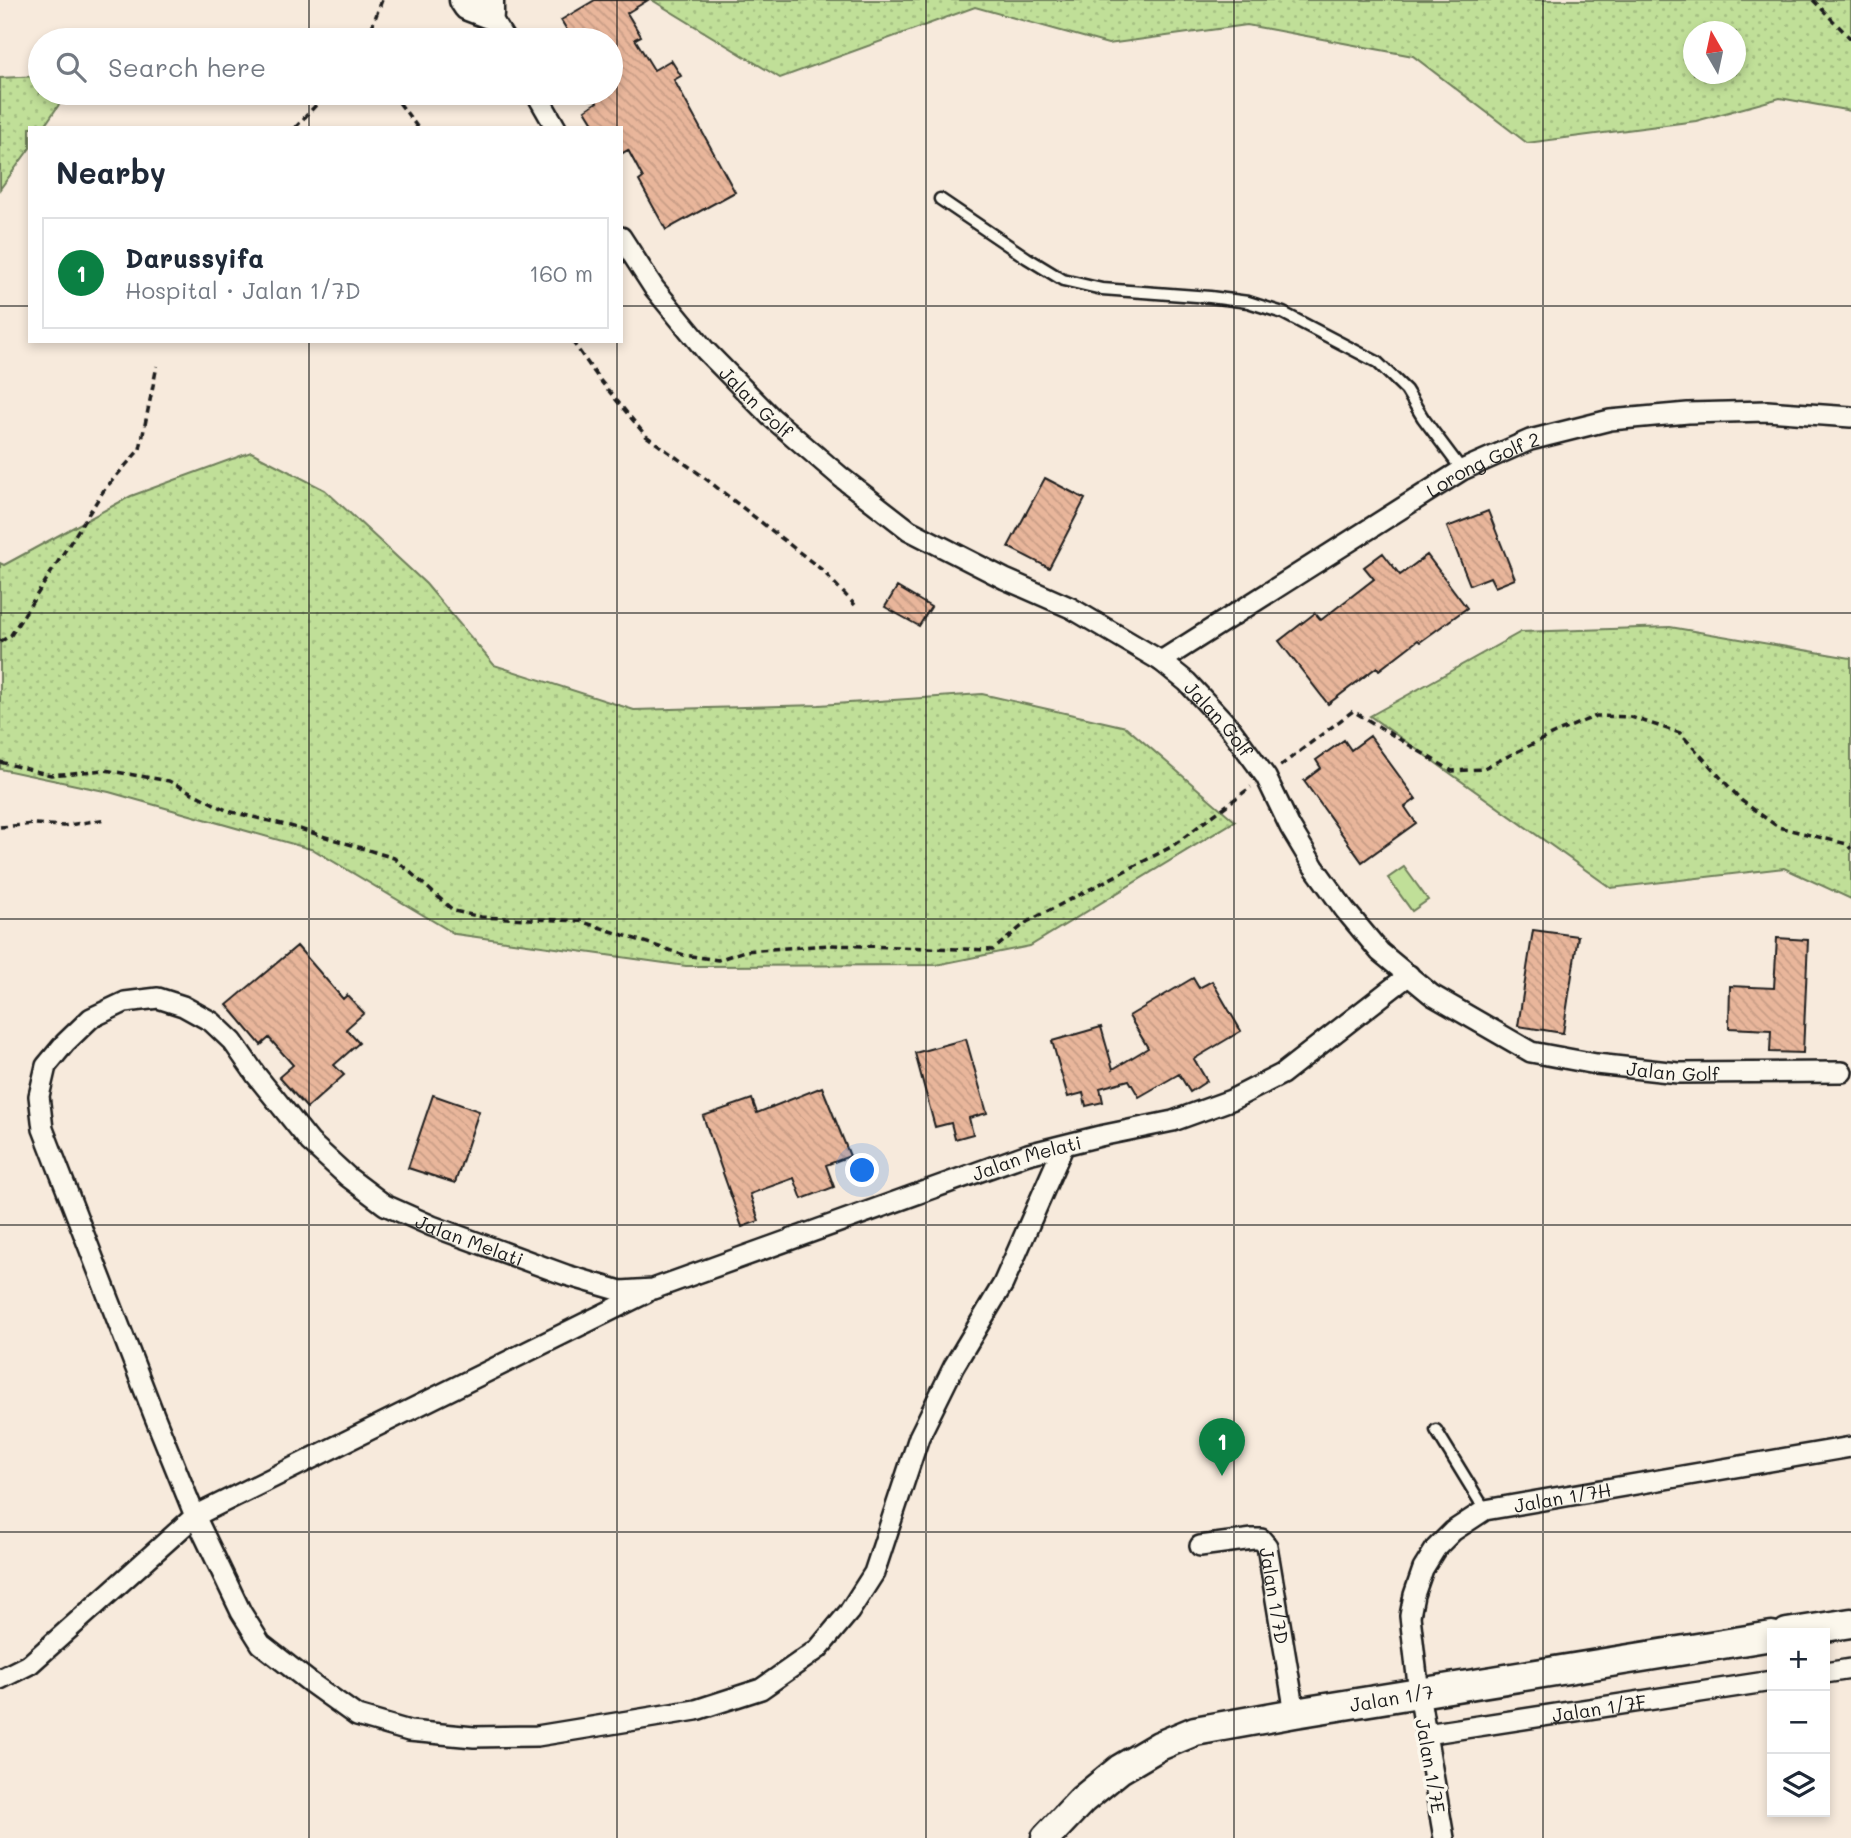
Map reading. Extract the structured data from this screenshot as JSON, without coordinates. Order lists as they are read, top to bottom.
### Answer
{
  "streets": {
    "street": [
      "Jalan Golf",
      "Lorong Golf 2",
      "Jalan Melati",
      "Jalan 1/7H",
      "Jalan 1/7D",
      "Jalan 1/7",
      "Jalan 1/7F",
      "Jalan 1/7E"
    ]
  },
  "crossings": [
    ["Jalan Golf", "Lorong Golf 2"],
    ["Jalan Golf", "Jalan Melati"],
    ["Jalan 1/7H", "Jalan 1/7"],
    ["Jalan 1/7H", "Jalan 1/7E"],
    ["Jalan 1/7D", "Jalan 1/7"],
    ["Jalan 1/7", "Jalan 1/7E"],
    ["Jalan 1/7F", "Jalan 1/7E"]
  ],
  "north": "top",
  "page": {
    "search": "Search here",
    "heading": "Nearby",
    "list": [
      {
        "mark": "1",
        "name": "Darussyifa",
        "note": "Hospital · Jalan 1/7D",
        "value": "160 m"
      }
    ],
    "pins": "1",
    "map_buttons": ["+", "−"]
  }
}
